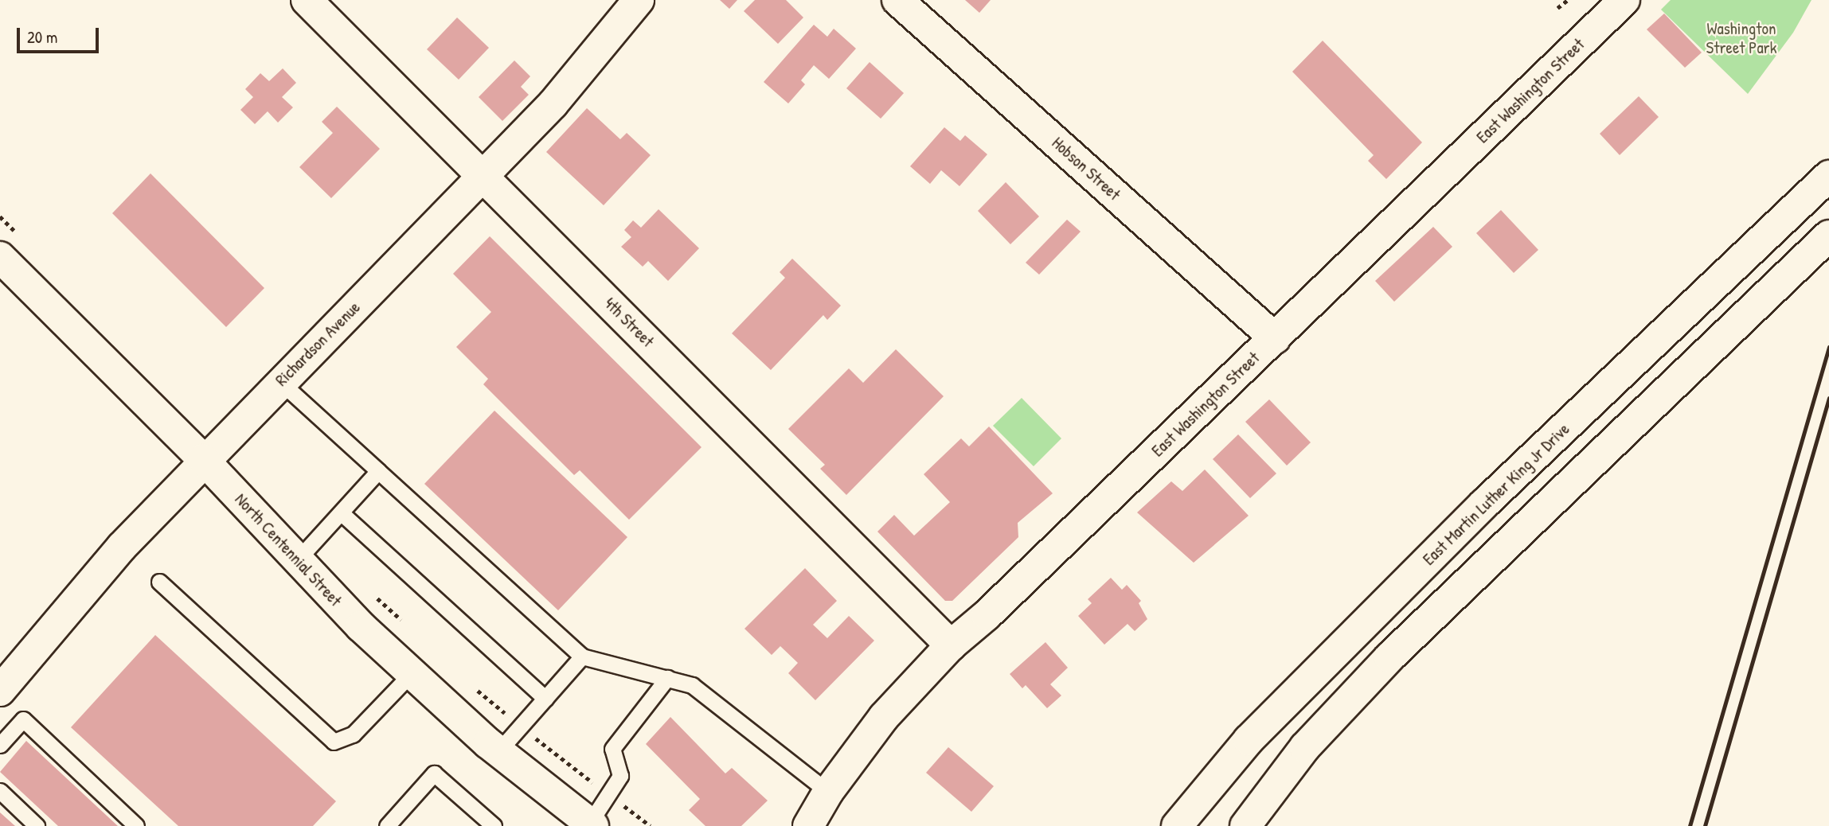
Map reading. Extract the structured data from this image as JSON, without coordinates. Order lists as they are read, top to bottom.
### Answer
{
  "streets": {
    "street": [
      "East Washington Street",
      "Hobson Street",
      "4th Street",
      "Richardson Avenue",
      "East Martin Luther King Jr Drive",
      "North Centennial Street"
    ]
  },
  "crossings": [
    ["East Washington Street", "Hobson Street"],
    ["East Washington Street", "4th Street"],
    ["4th Street", "Richardson Avenue"],
    ["Richardson Avenue", "North Centennial Street"]
  ],
  "parks": ["Washington Street Park"],
  "scale_bar": "20 m"
}
